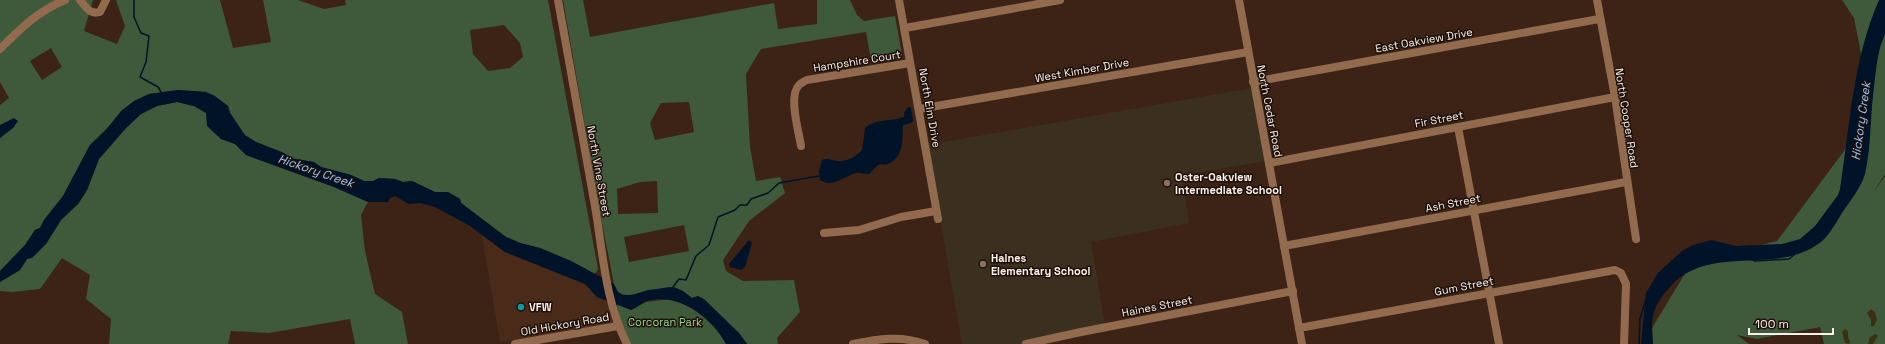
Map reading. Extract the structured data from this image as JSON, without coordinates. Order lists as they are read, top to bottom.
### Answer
{
  "streets": {
    "street": [
      "East Oakview Drive",
      "Hampshire Court",
      "West Kimber Drive",
      "North Elm Drive",
      "North Cedar Road",
      "North Cooper Road",
      "Fir Street",
      "North Vine Street",
      "Ash Street",
      "Gum Street",
      "Haines Street",
      "Old Hickory Road"
    ]
  },
  "crossings": [
    ["East Oakview Drive", "North Cedar Road"],
    ["East Oakview Drive", "North Cooper Road"],
    ["Hampshire Court", "North Elm Drive"],
    ["West Kimber Drive", "North Elm Drive"],
    ["West Kimber Drive", "North Cedar Road"],
    ["North Cedar Road", "Fir Street"],
    ["North Cedar Road", "Ash Street"],
    ["North Cedar Road", "Gum Street"],
    ["North Cedar Road", "Haines Street"],
    ["North Cooper Road", "Fir Street"],
    ["North Cooper Road", "Ash Street"],
    ["North Vine Street", "Old Hickory Road"]
  ],
  "water": ["Hickory Creek"],
  "parks": ["Corcoran Park"],
  "places": ["Oster-Oakview Intermediate School", "Haines Elementary School", "VFW"],
  "scale_bar": "100 m"
}
